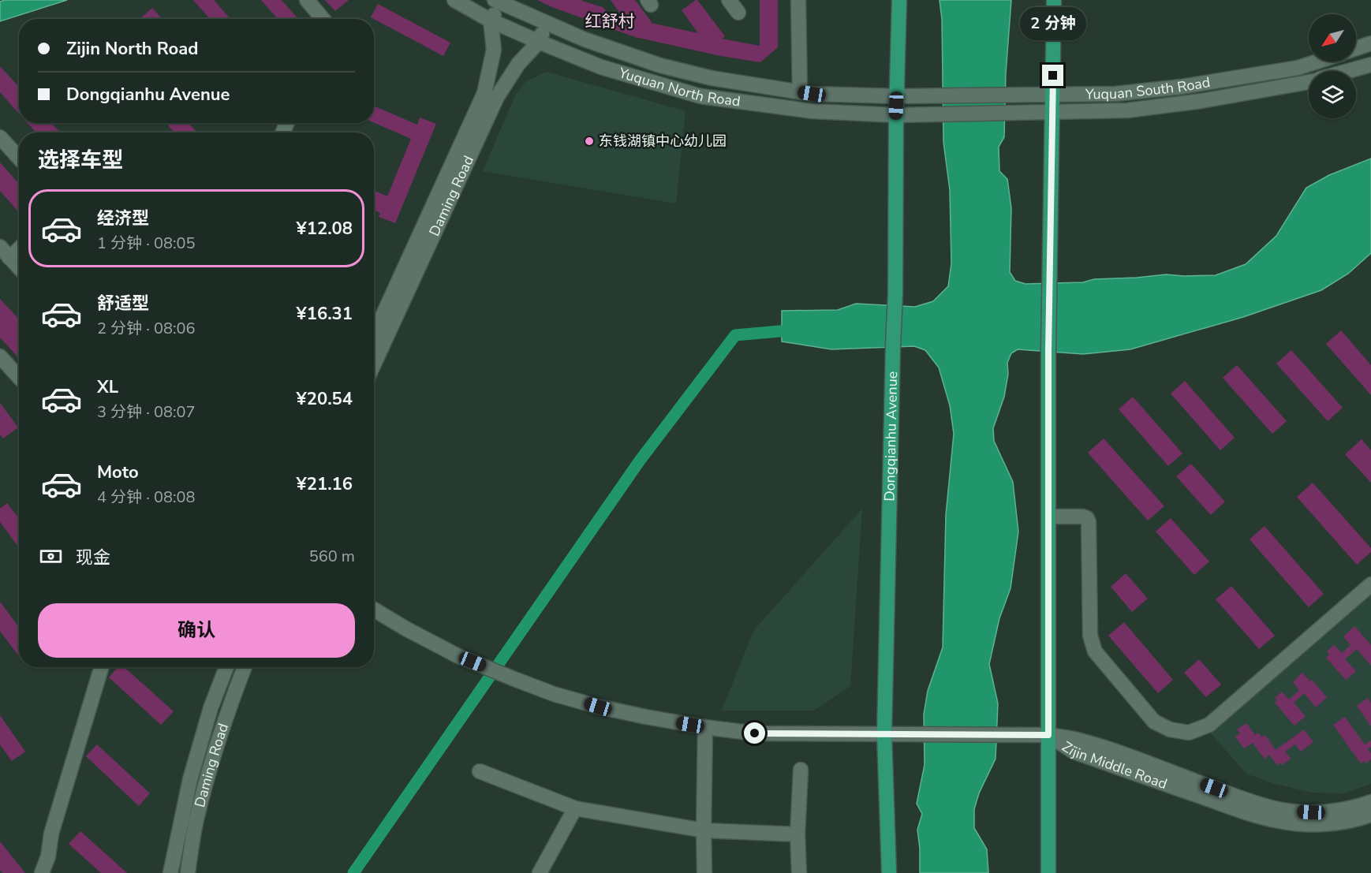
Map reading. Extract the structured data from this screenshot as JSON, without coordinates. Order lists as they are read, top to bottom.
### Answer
{
  "streets": {
    "main road": ["Dongqianhu Avenue"],
    "street": [
      "Yuquan North Road",
      "Yuquan South Road",
      "Daming Road",
      "Zijin Middle Road"
    ]
  },
  "crossings": [
    ["Yuquan North Road", "Yuquan South Road"],
    ["Yuquan North Road", "Daming Road"],
    ["Yuquan North Road", "Dongqianhu Avenue"]
  ],
  "districts": ["红舒村"],
  "places": ["东钱湖镇中心幼儿园"],
  "north": "bottom left",
  "page": {
    "bubble": "2 分钟",
    "banner": ["Zijin North Road", "Dongqianhu Avenue"],
    "heading": "选择车型",
    "list": [
      {
        "name": "经济型",
        "note": "1 分钟 · 08:05",
        "value": "¥12.08"
      },
      {
        "name": "舒适型",
        "note": "2 分钟 · 08:06",
        "value": "¥16.31"
      },
      {
        "name": "XL",
        "note": "3 分钟 · 08:07",
        "value": "¥20.54"
      },
      {
        "name": "Moto",
        "note": "4 分钟 · 08:08",
        "value": "¥21.16"
      }
    ],
    "pay": ["现金", "560 m"],
    "buttons": "确认"
  }
}
